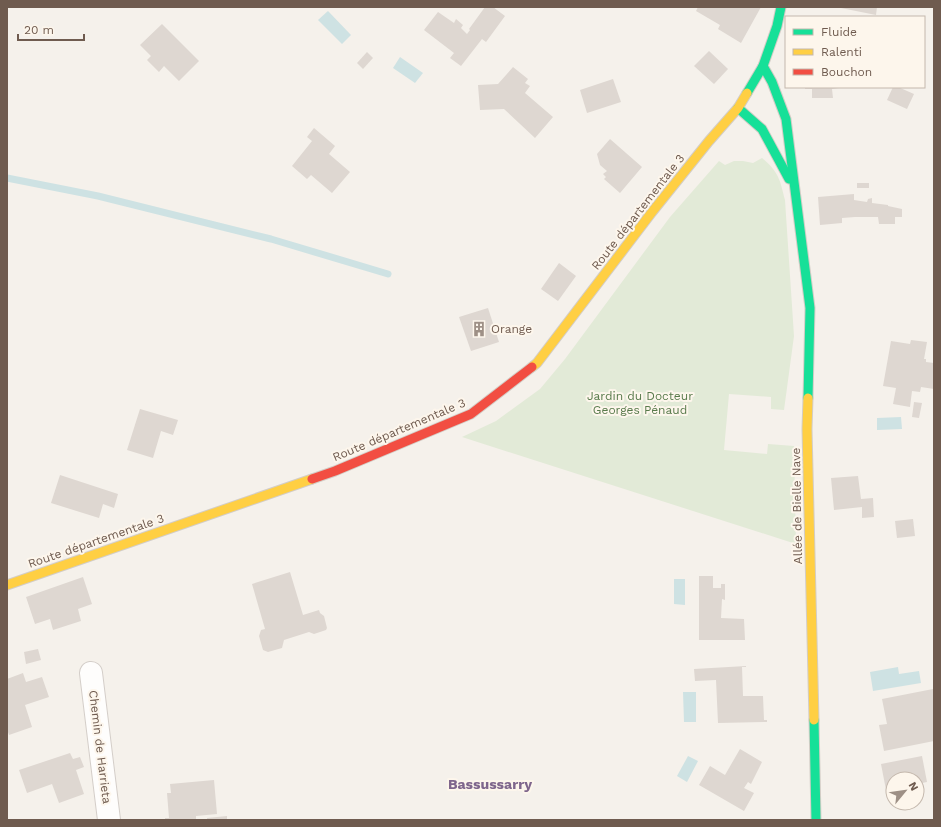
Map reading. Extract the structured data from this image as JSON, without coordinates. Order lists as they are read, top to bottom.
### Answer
{
  "streets": {
    "main road": ["Route départementale 3", "Allée de Bielle Nave"],
    "street": ["Chemin de Harrieta"]
  },
  "crossings": [
    ["Route départementale 3", "Allée de Bielle Nave"]
  ],
  "districts": ["Bassussarry"],
  "parks": ["Jardin du Docteur Georges Pénaud"],
  "places": {
    "building": ["Orange"]
  },
  "legend": ["Fluide", "Ralenti", "Bouchon"],
  "scale_bar": "20 m",
  "north": "top right"
}
